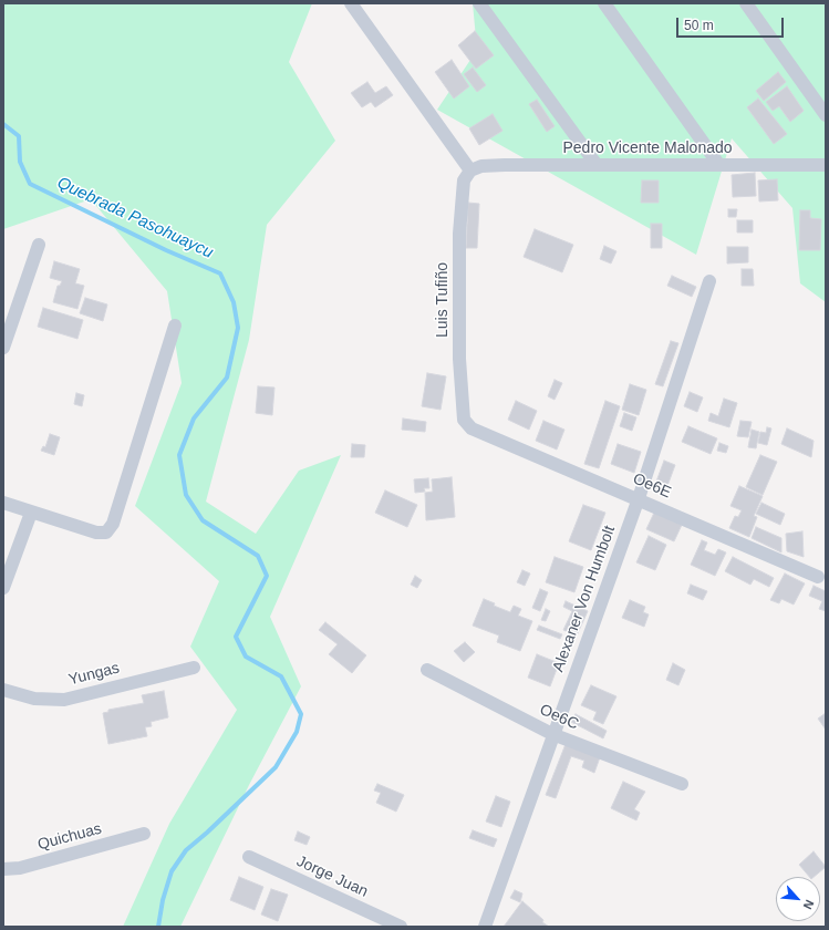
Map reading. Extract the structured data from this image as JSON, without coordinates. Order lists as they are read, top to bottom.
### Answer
{
  "streets": {
    "street": [
      "Pedro Vicente Malonado",
      "Luis Tufiño",
      "Oe6E",
      "Alexaner Von Humbolt",
      "Yungas",
      "Oe6C",
      "Quichuas",
      "Jorge Juan"
    ]
  },
  "crossings": [
    ["Pedro Vicente Malonado", "Luis Tufiño"],
    ["Luis Tufiño", "Oe6E"],
    ["Oe6E", "Alexaner Von Humbolt"],
    ["Alexaner Von Humbolt", "Oe6C"]
  ],
  "water": ["Quebrada Pasohuaycu"],
  "scale_bar": "50 m",
  "north": "bottom right"
}
